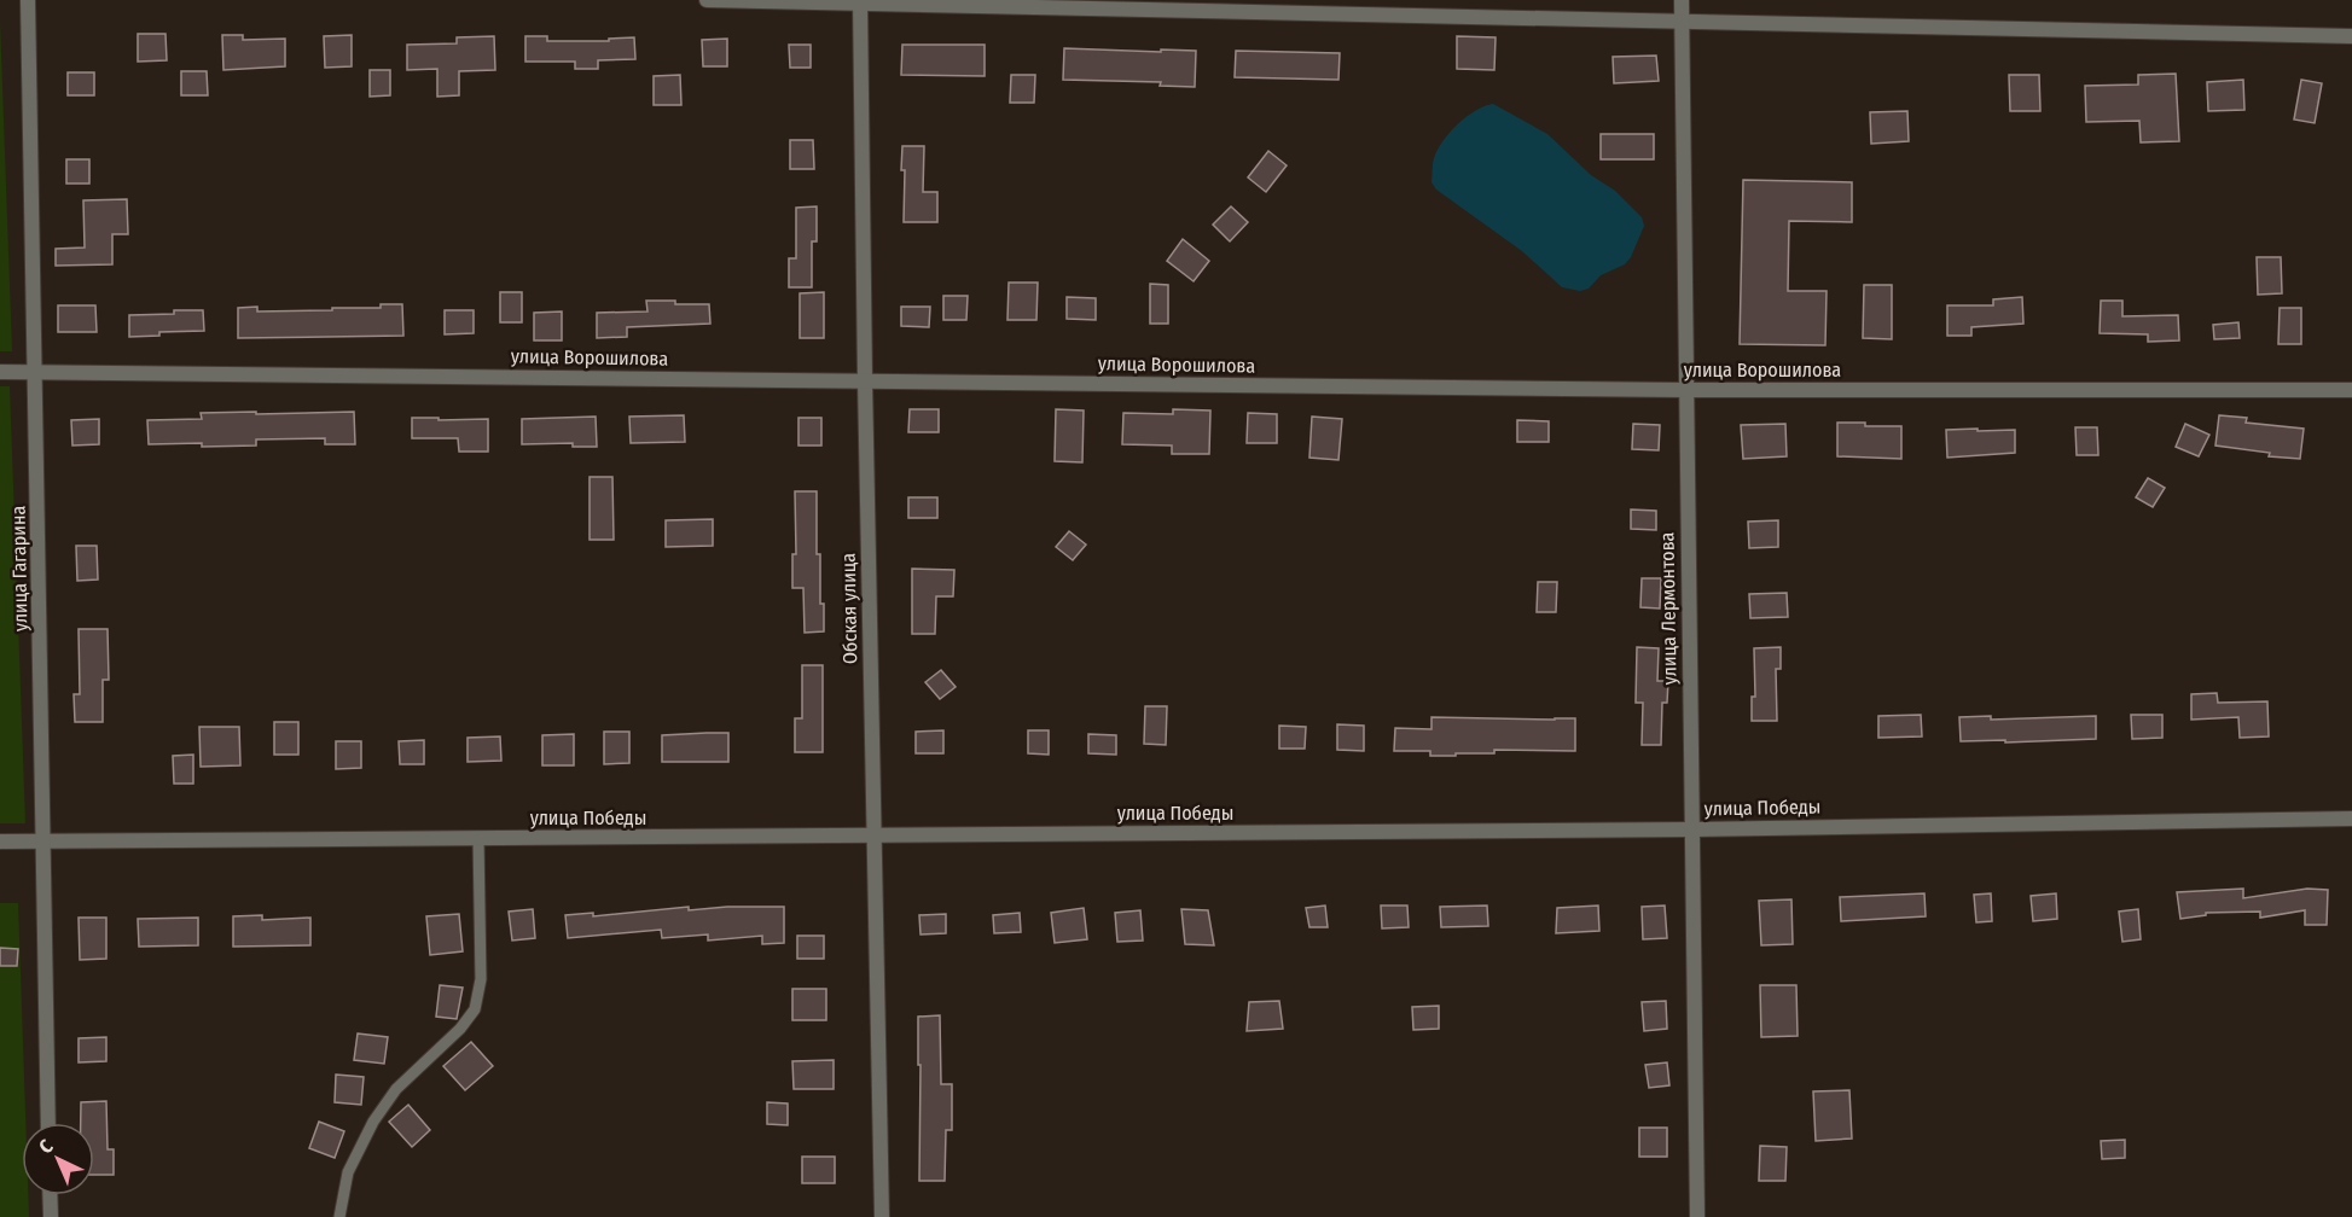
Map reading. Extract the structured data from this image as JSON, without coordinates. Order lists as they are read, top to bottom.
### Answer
{
  "streets": {
    "street": [
      "улица Ворошилова",
      "улица Гагарина",
      "Обская улица",
      "улица Лермонтова",
      "улица Победы"
    ]
  },
  "crossings": [
    ["улица Ворошилова", "улица Гагарина"],
    ["улица Ворошилова", "Обская улица"],
    ["улица Ворошилова", "улица Лермонтова"],
    ["улица Гагарина", "улица Победы"],
    ["Обская улица", "улица Победы"],
    ["улица Лермонтова", "улица Победы"]
  ],
  "north": "top left"
}
